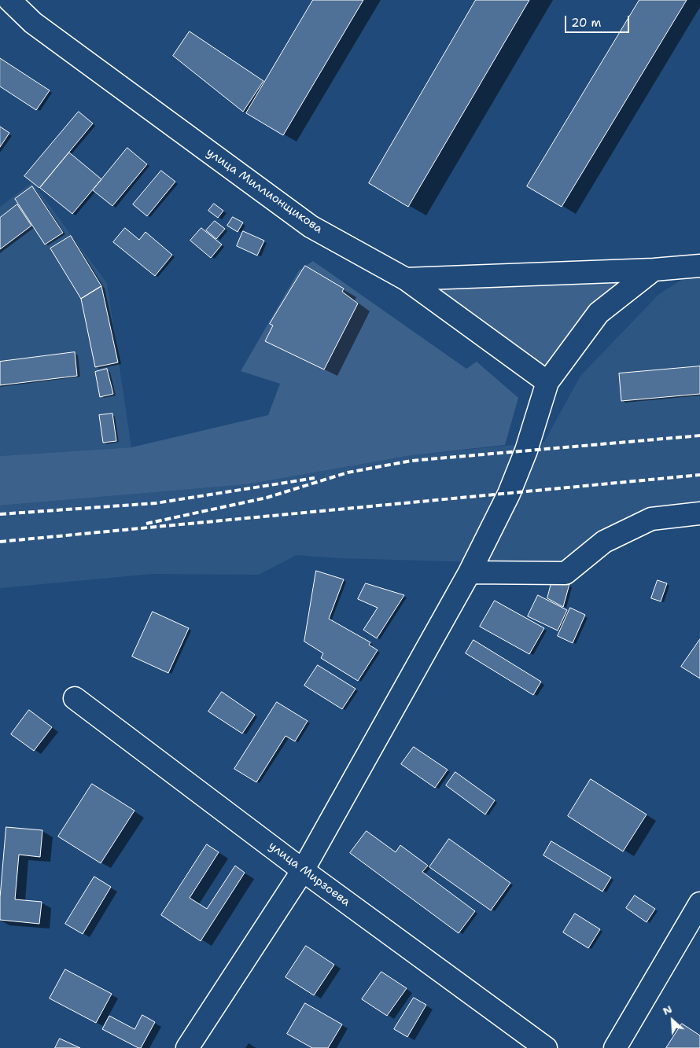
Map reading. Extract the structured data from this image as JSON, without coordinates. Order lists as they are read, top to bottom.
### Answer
{
  "streets": {
    "street": ["улица Миллионщикова", "улица Мирзоева"]
  },
  "scale_bar": "20 m",
  "north": "top left"
}
